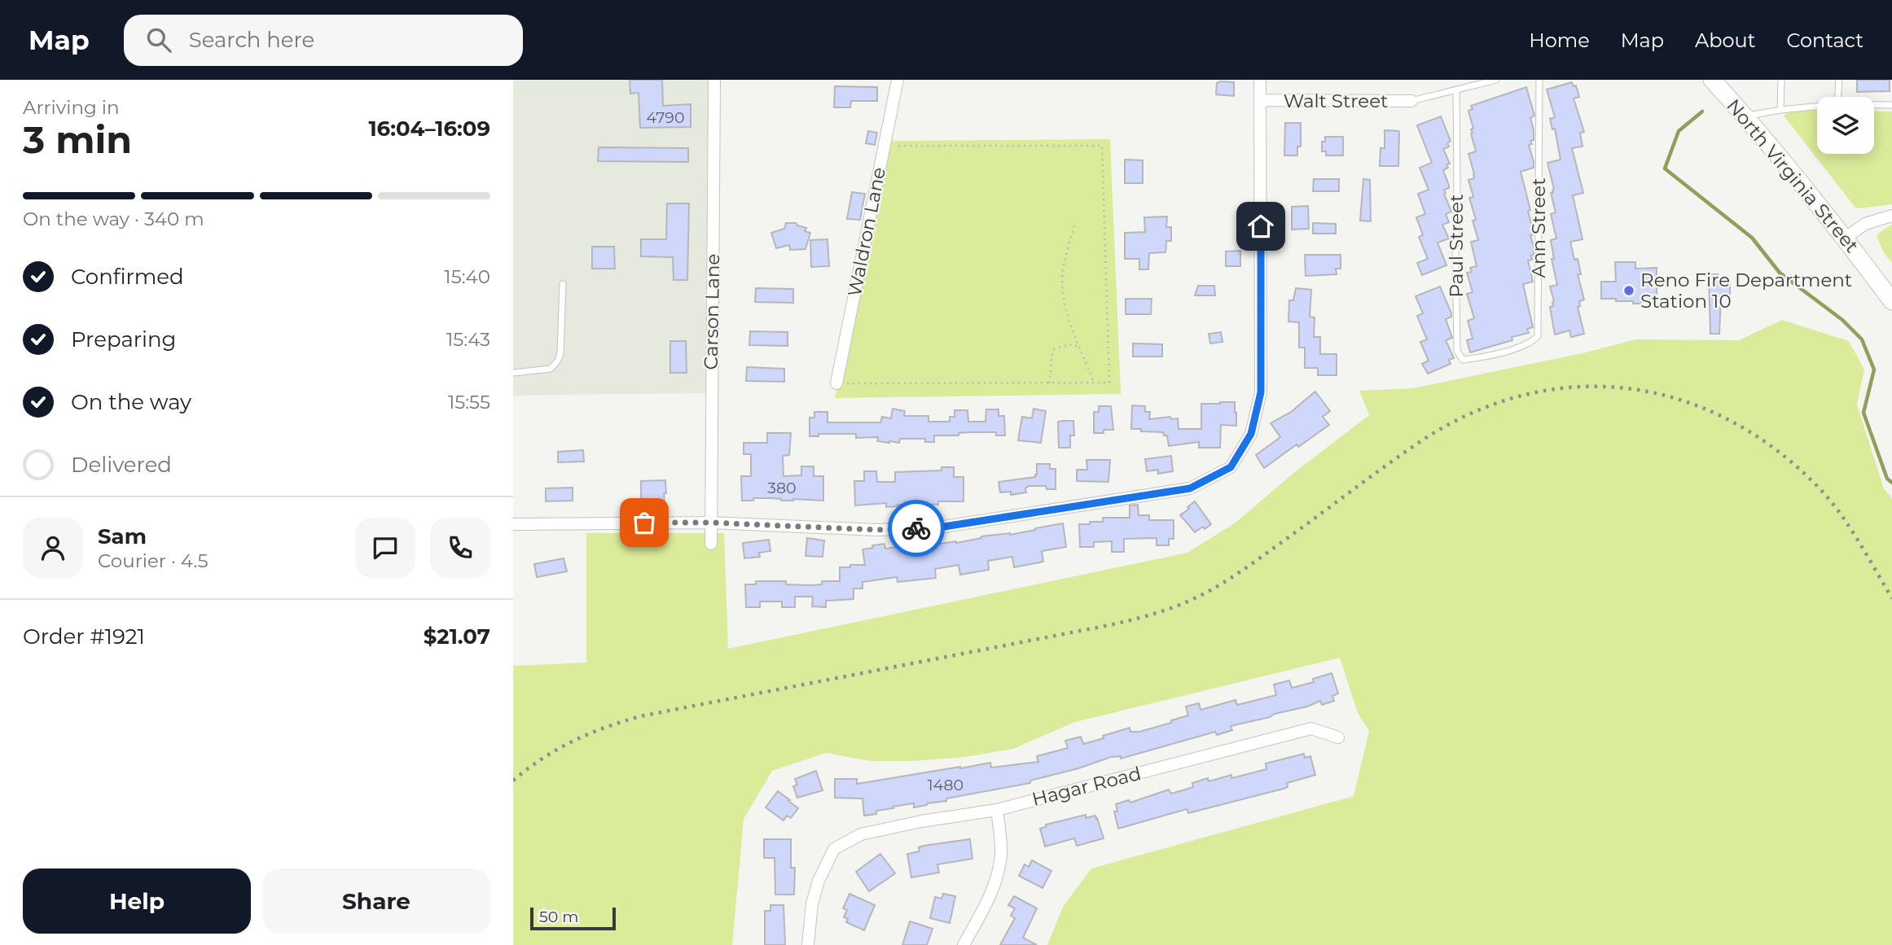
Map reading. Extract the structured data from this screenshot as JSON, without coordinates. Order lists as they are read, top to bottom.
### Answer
{
  "streets": {
    "main road": ["North Virginia Street"],
    "street": [
      "Walt Street",
      "Waldron Lane",
      "Carson Lane",
      "Hagar Road"
    ],
    "lane": ["Ann Street", "Paul Street"]
  },
  "crossings": [
    ["Ann Street", "Paul Street"]
  ],
  "places": ["Reno Fire Department Station 10"],
  "house_numbers": ["4790", "380", "1480"],
  "scale_bar": "50 m",
  "page": {
    "header": "Map",
    "search": "Search here",
    "nav": [
      "Home",
      "Map",
      "About",
      "Contact"
    ],
    "heading": ["3 min", "Arriving in", "16:04–16:09"],
    "panel": [
      "Sam",
      "Courier · 4.5",
      "Order #1921",
      "$21.07"
    ],
    "bar": "On the way · 340 m",
    "list": [
      ["Confirmed", "15:40"],
      ["Preparing", "15:43"],
      ["On the way", "15:55"],
      "Delivered"
    ],
    "buttons": ["Help", "Share"],
    "scale": "50 m"
  }
}
